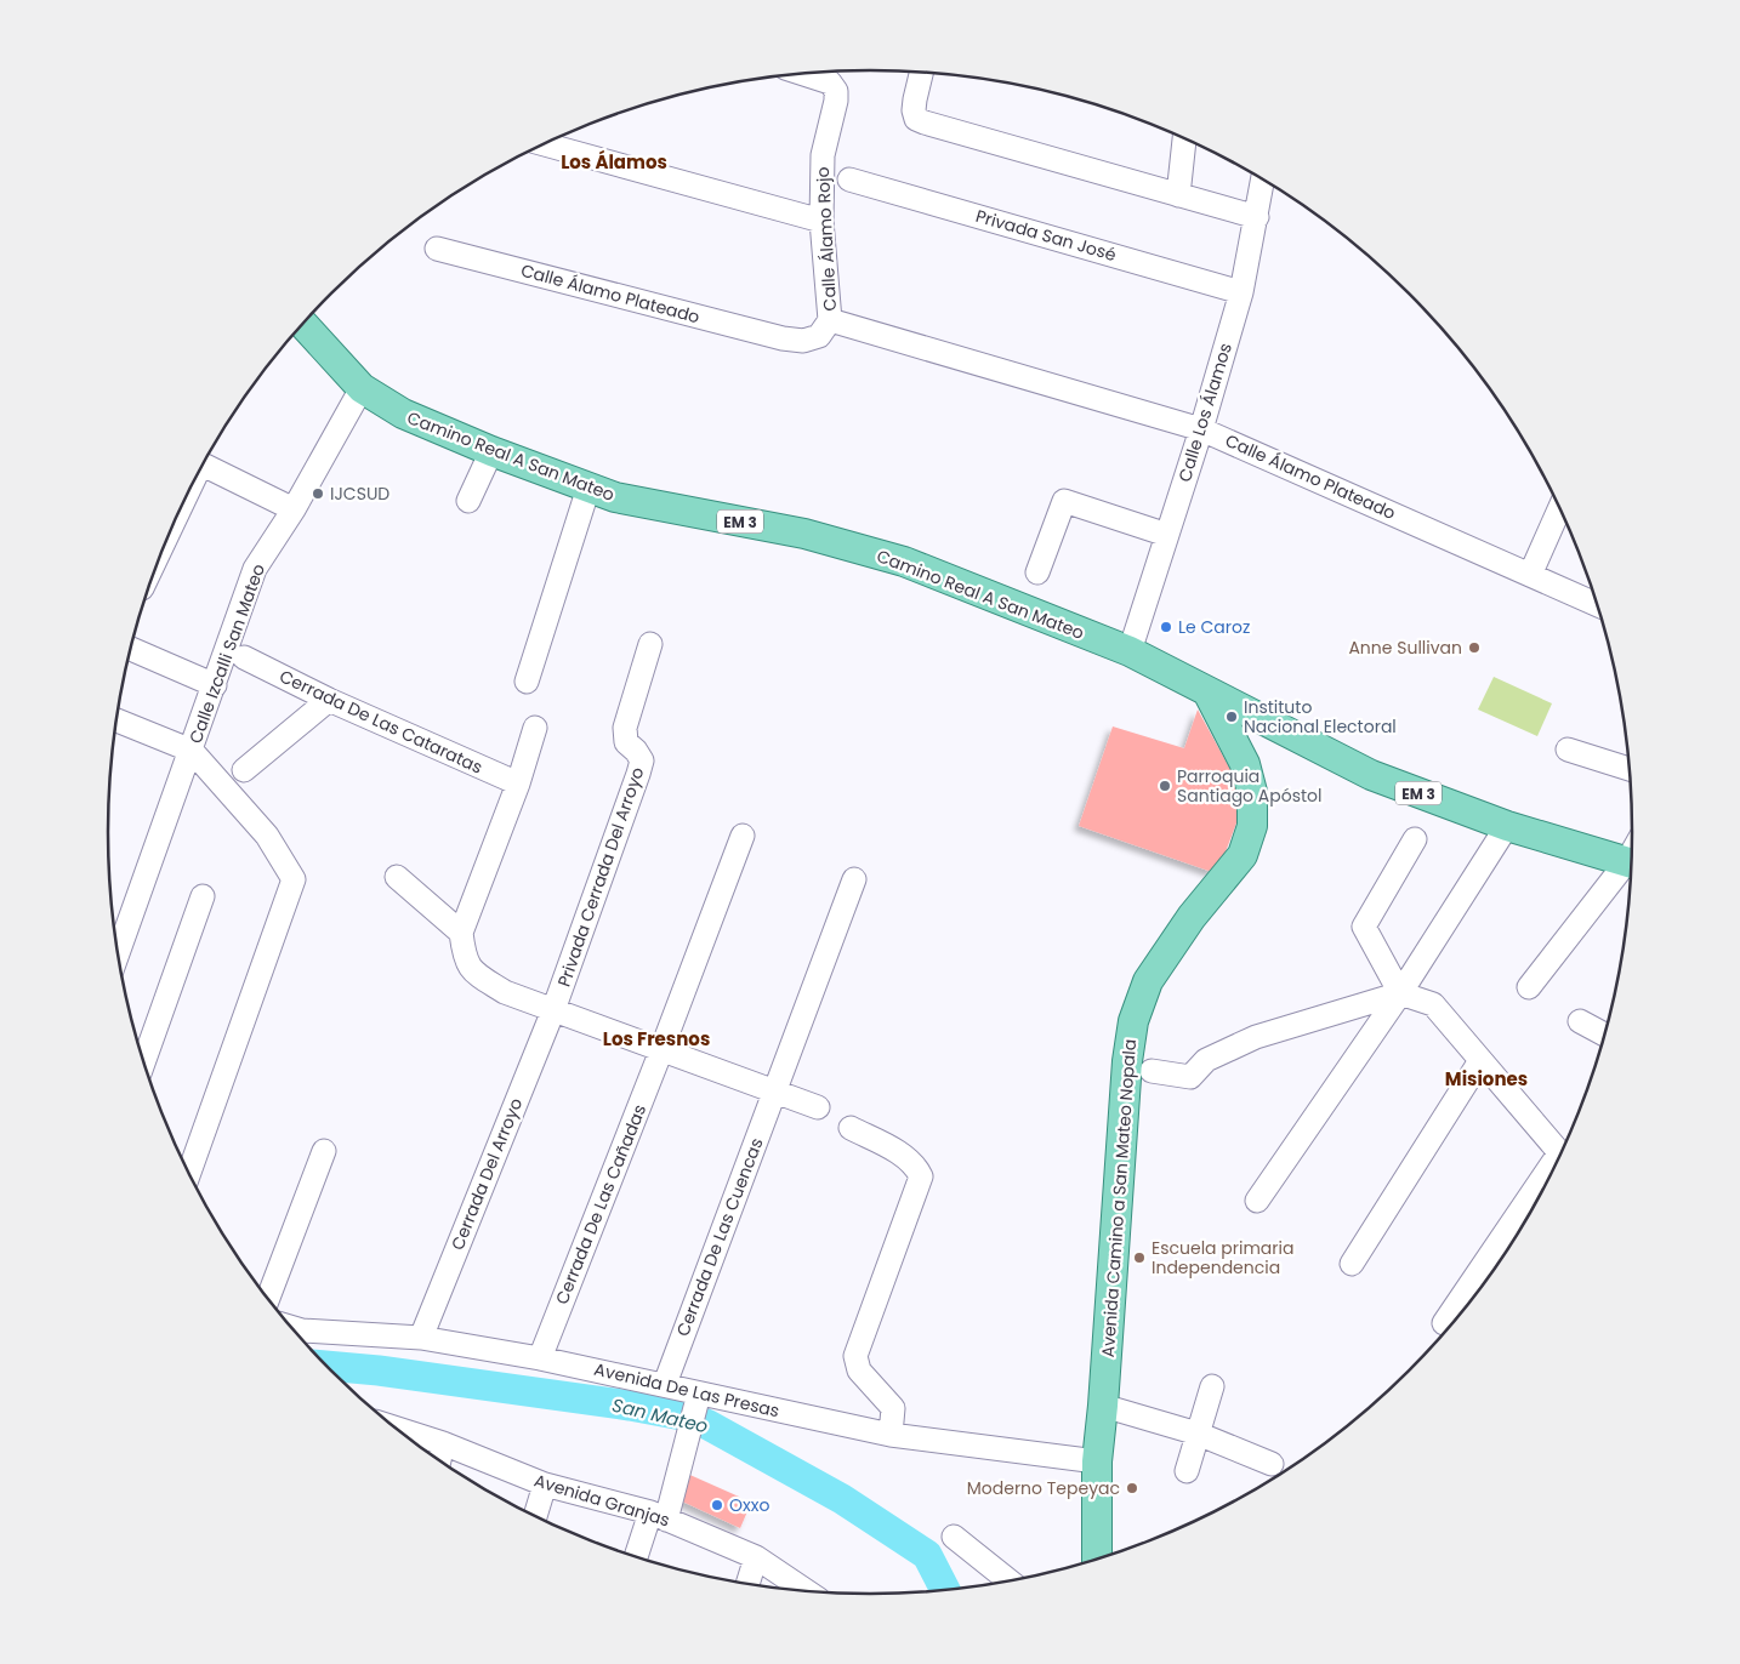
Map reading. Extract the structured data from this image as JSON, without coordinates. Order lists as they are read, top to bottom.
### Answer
{
  "streets": {
    "main road": ["Camino Real A San Mateo", "EM 3", "Avenida Camino a San Mateo Nopala"],
    "street": [
      "Privada San José",
      "Calle Álamo Rojo",
      "Calle Álamo Plateado",
      "Calle Los Álamos",
      "Calle Izcalli San Mateo",
      "Cerrada De Las Cataratas",
      "Privada Cerrada Del Arroyo",
      "Cerrada Del Arroyo",
      "Cerrada De Las Cañadas",
      "Cerrada De Las Cuencas",
      "Avenida De Las Presas",
      "Avenida Granjas"
    ]
  },
  "crossings": [
    ["Privada San José", "Calle Los Álamos"],
    ["Calle Álamo Rojo", "Calle Álamo Plateado"],
    ["Calle Álamo Plateado", "Calle Los Álamos"],
    ["Calle Los Álamos", "Camino Real A San Mateo"],
    ["Camino Real A San Mateo", "Calle Izcalli San Mateo"],
    ["Camino Real A San Mateo", "Avenida Camino a San Mateo Nopala"],
    ["Privada Cerrada Del Arroyo", "Cerrada Del Arroyo"],
    ["Cerrada Del Arroyo", "Avenida De Las Presas"],
    ["Avenida Camino a San Mateo Nopala", "Avenida De Las Presas"],
    ["Cerrada De Las Cañadas", "Avenida De Las Presas"],
    ["Cerrada De Las Cuencas", "Avenida De Las Presas"]
  ],
  "districts": ["Los Álamos", "Los Fresnos", "Misiones"],
  "water": ["San Mateo"],
  "places": [
    "IJCSUD",
    "Le Caroz",
    "Anne Sullivan",
    "Instituto Nacional Electoral",
    "Parroquia Santiago Apóstol",
    "Escuela primaria Independencia",
    "Moderno Tepeyac",
    "Oxxo"
  ]
}
